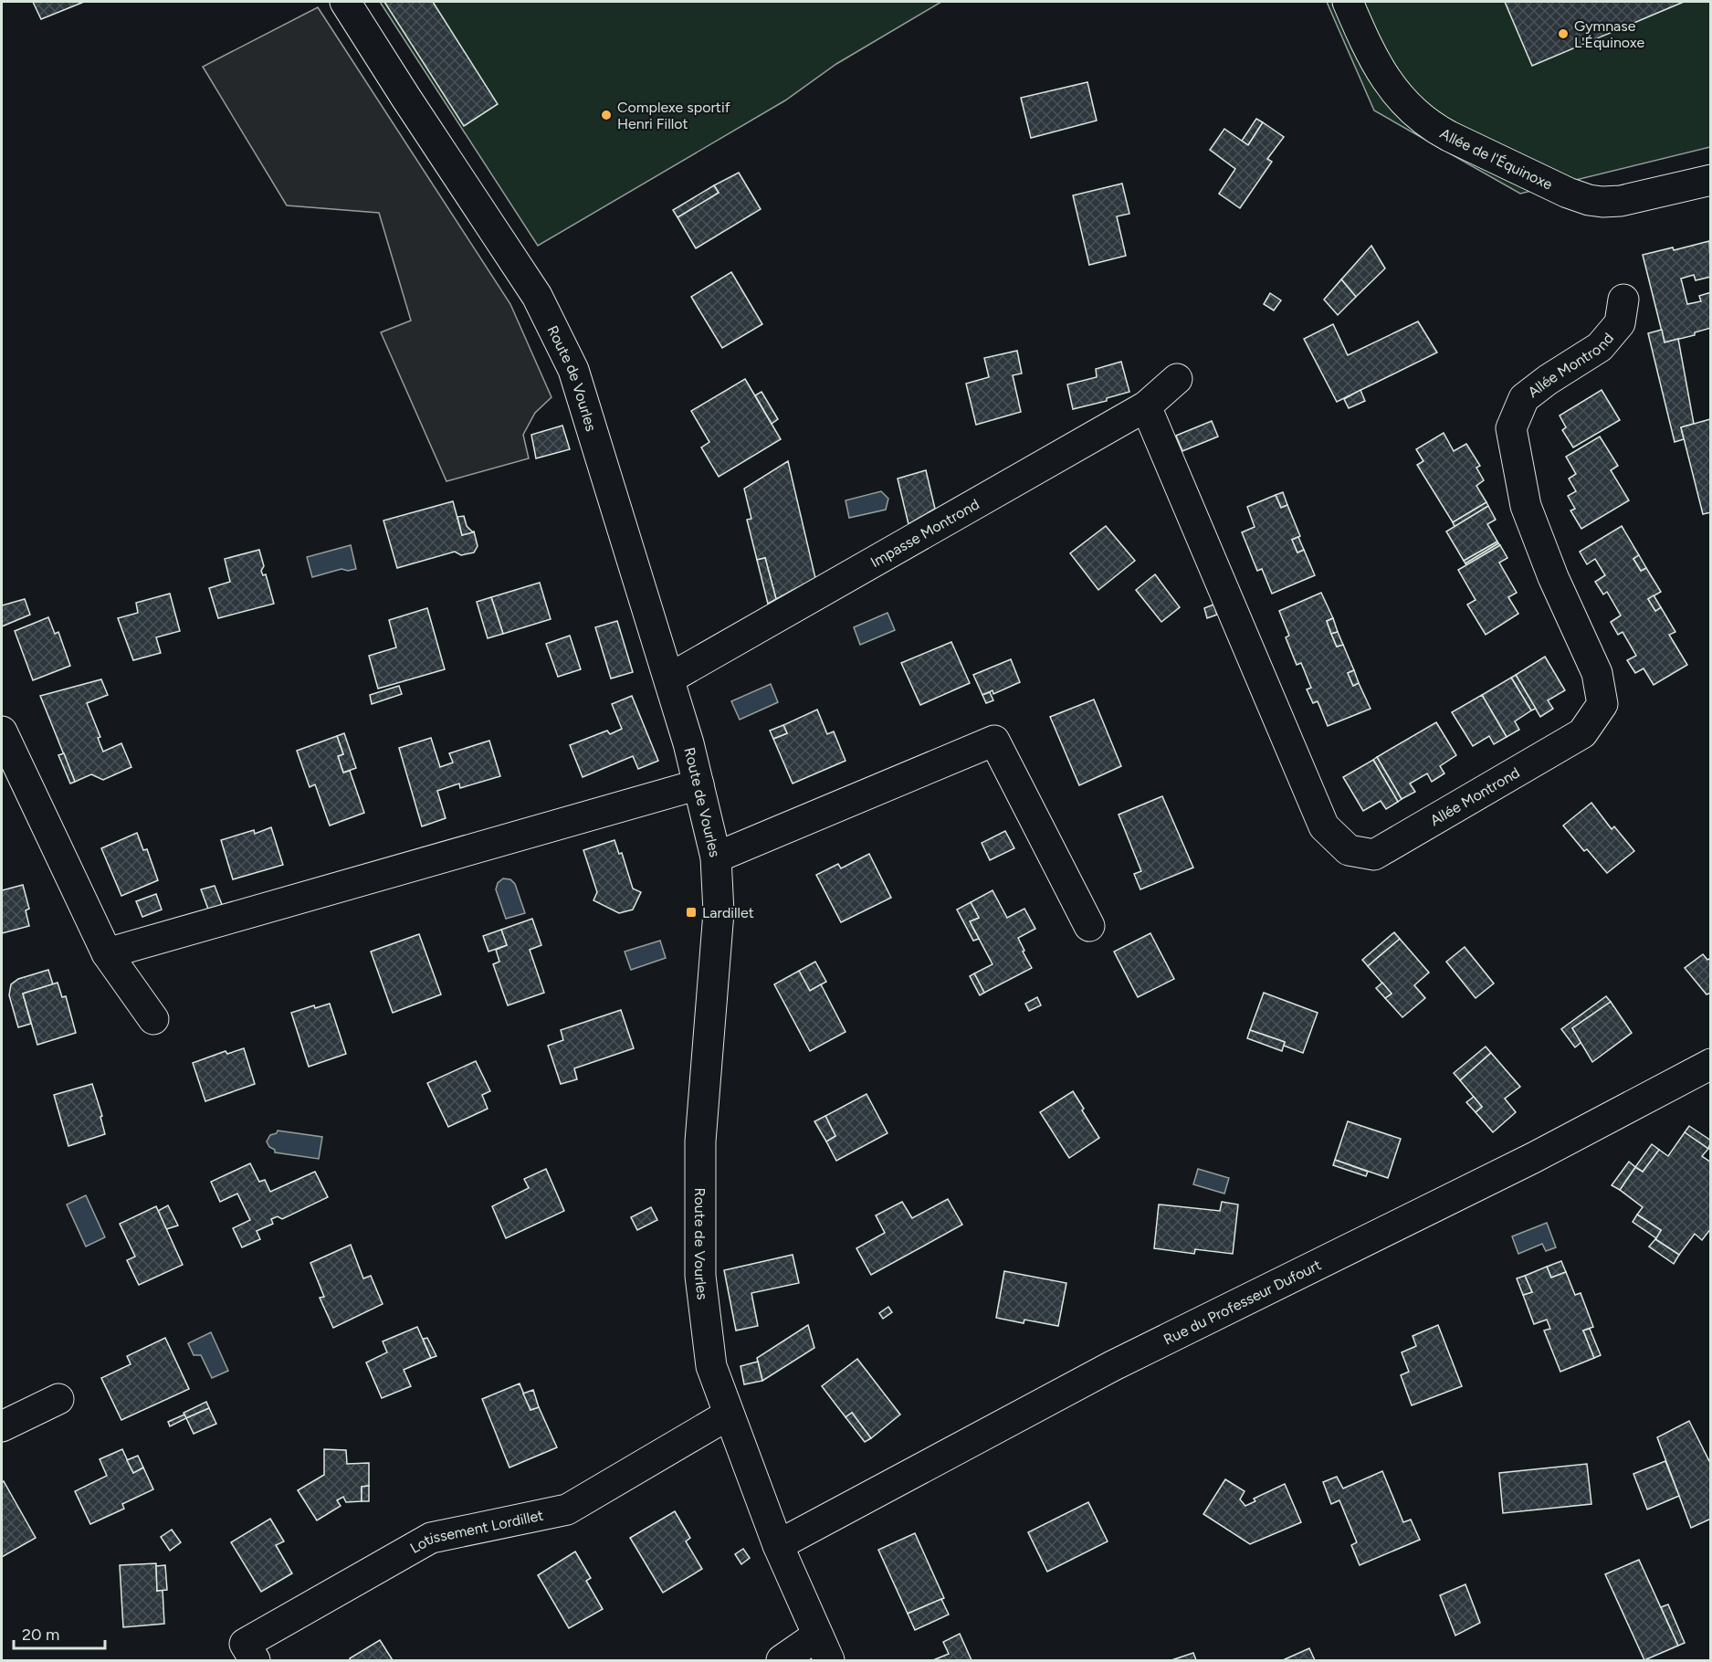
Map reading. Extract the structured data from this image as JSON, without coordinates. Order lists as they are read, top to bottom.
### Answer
{
  "streets": {
    "street": [
      "Allée de l'Équinoxe",
      "Allée Montrond",
      "Route de Vourles",
      "Impasse Montrond",
      "Rue du Professeur Dufourt",
      "Lotissement Lordillet"
    ]
  },
  "crossings": [
    ["Allée Montrond", "Impasse Montrond"],
    ["Route de Vourles", "Impasse Montrond"],
    ["Route de Vourles", "Rue du Professeur Dufourt"],
    ["Route de Vourles", "Lotissement Lordillet"]
  ],
  "places": {
    "other": ["Gymnase L'Équinoxe", "Complexe sportif Henri Fillot"],
    "transit": ["Lardillet"]
  },
  "scale_bar": "20 m"
}
